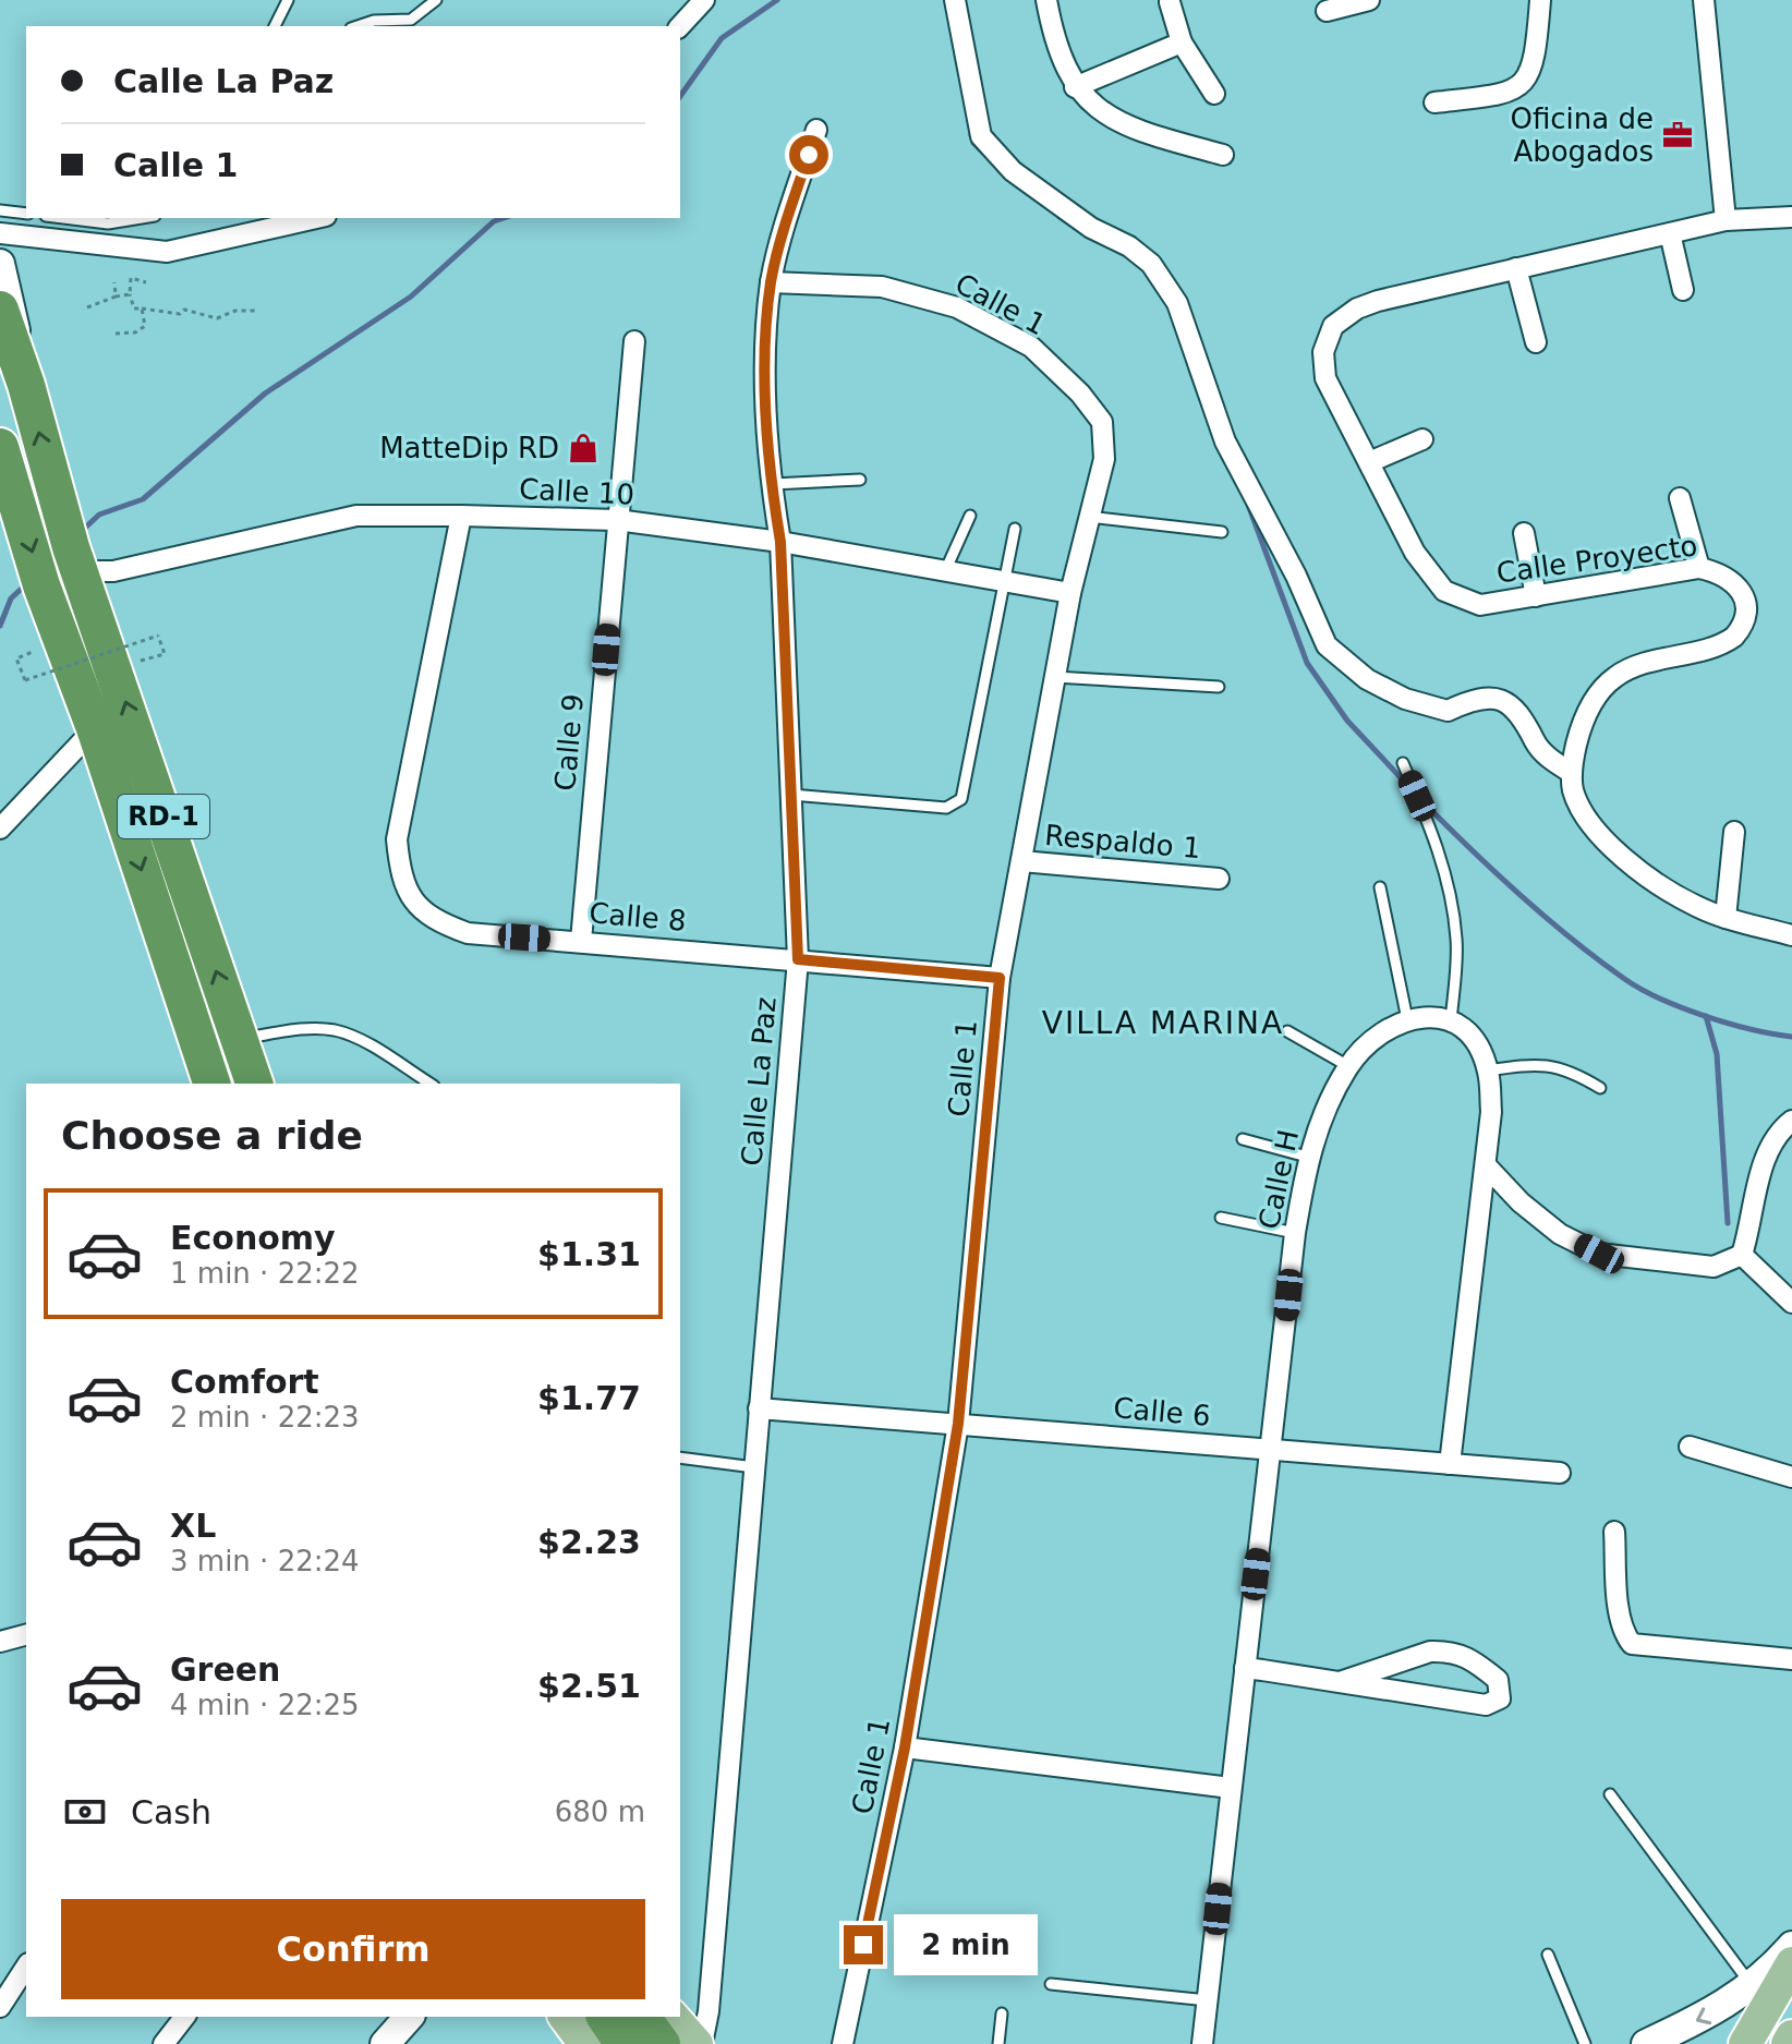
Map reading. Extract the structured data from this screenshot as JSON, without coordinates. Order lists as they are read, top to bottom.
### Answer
{
  "streets": {
    "highway": ["RD-1"],
    "street": [
      "Calle 1",
      "Calle 10",
      "Calle Proyecto",
      "Calle 9",
      "Respaldo 1",
      "Calle 8",
      "Calle La Paz",
      "Calle H",
      "Calle 6"
    ]
  },
  "crossings": [
    ["Calle 1", "Calle 10"],
    ["Calle 1", "Respaldo 1"],
    ["Calle 1", "Calle 8"],
    ["Calle 1", "Calle La Paz"],
    ["Calle 1", "Calle 6"],
    ["Calle 10", "Calle 9"],
    ["Calle 10", "RD-1"],
    ["Calle 10", "Calle 8"],
    ["Calle 10", "Calle La Paz"],
    ["Calle 9", "Calle 8"],
    ["Calle 8", "Calle La Paz"],
    ["Calle La Paz", "Calle 6"],
    ["Calle H", "Calle 6"]
  ],
  "districts": ["VILLA MARINA"],
  "places": {
    "office": ["Oficina de Abogados"],
    "shop": ["MatteDip RD"]
  },
  "page": {
    "banner": ["Calle La Paz", "Calle 1"],
    "heading": "Choose a ride",
    "list": [
      {
        "name": "Economy",
        "note": "1 min · 22:22",
        "value": "$1.31"
      },
      {
        "name": "Comfort",
        "note": "2 min · 22:23",
        "value": "$1.77"
      },
      {
        "name": "XL",
        "note": "3 min · 22:24",
        "value": "$2.23"
      },
      {
        "name": "Green",
        "note": "4 min · 22:25",
        "value": "$2.51"
      }
    ],
    "pay": ["Cash", "680 m"],
    "buttons": "Confirm",
    "bubble": "2 min"
  }
}
